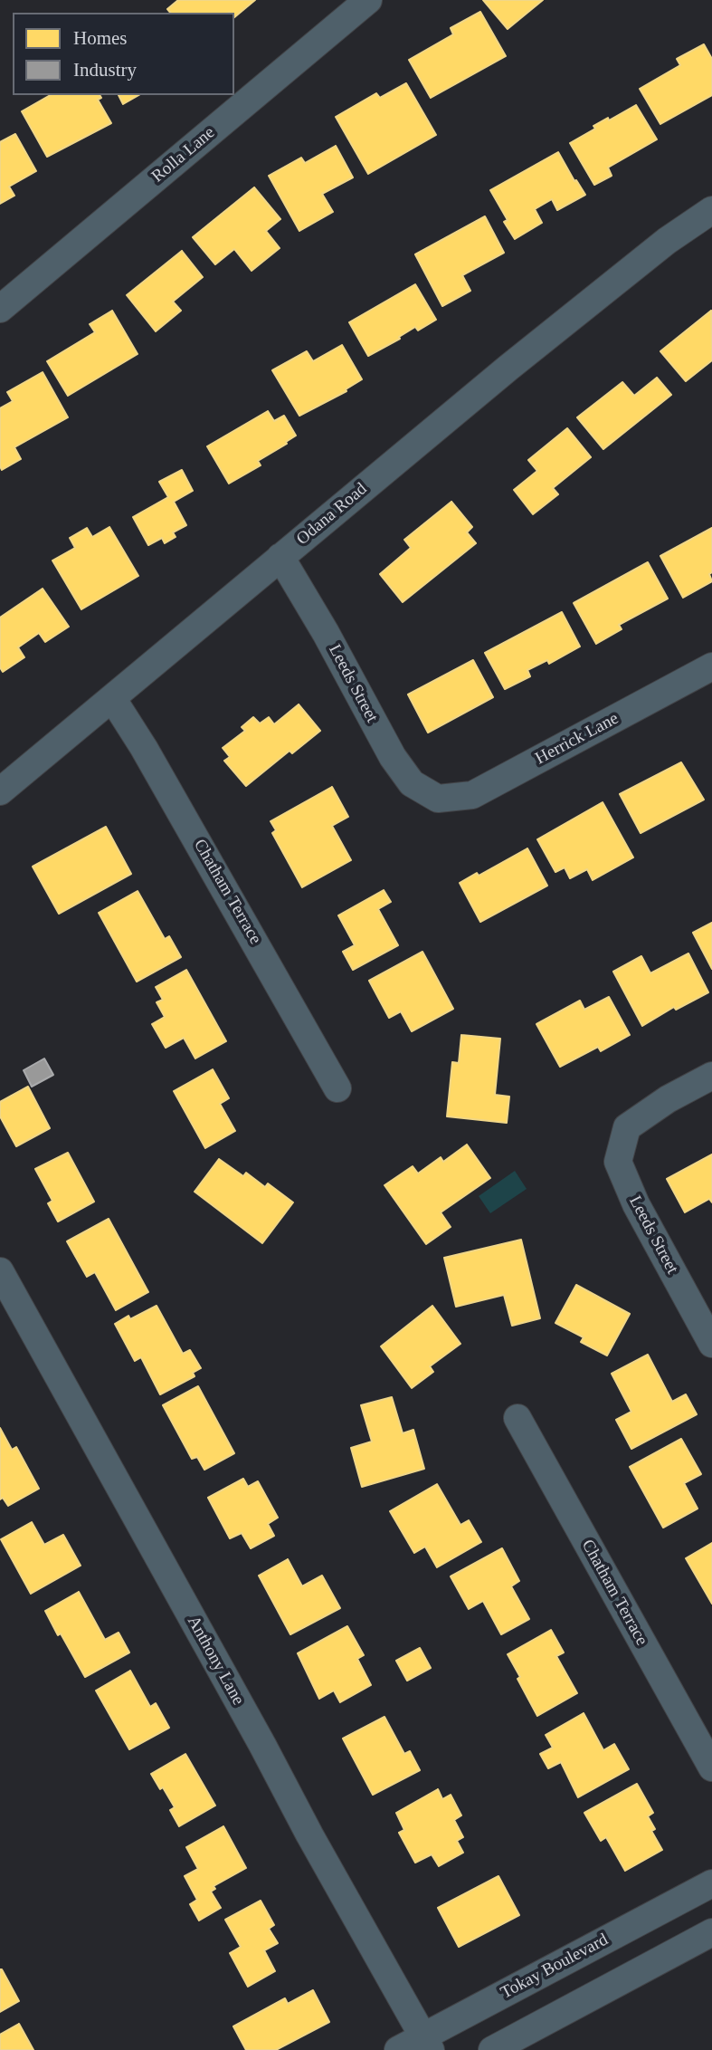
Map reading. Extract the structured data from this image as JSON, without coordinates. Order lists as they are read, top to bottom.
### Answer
{
  "streets": {
    "street": [
      "Rolla Lane",
      "Odana Road",
      "Leeds Street",
      "Herrick Lane",
      "Chatham Terrace",
      "Anthony Lane",
      "Tokay Boulevard"
    ]
  },
  "crossings": [
    ["Odana Road", "Leeds Street"],
    ["Odana Road", "Chatham Terrace"],
    ["Leeds Street", "Herrick Lane"],
    ["Anthony Lane", "Tokay Boulevard"]
  ],
  "legend": ["Homes", "Industry"]
}
